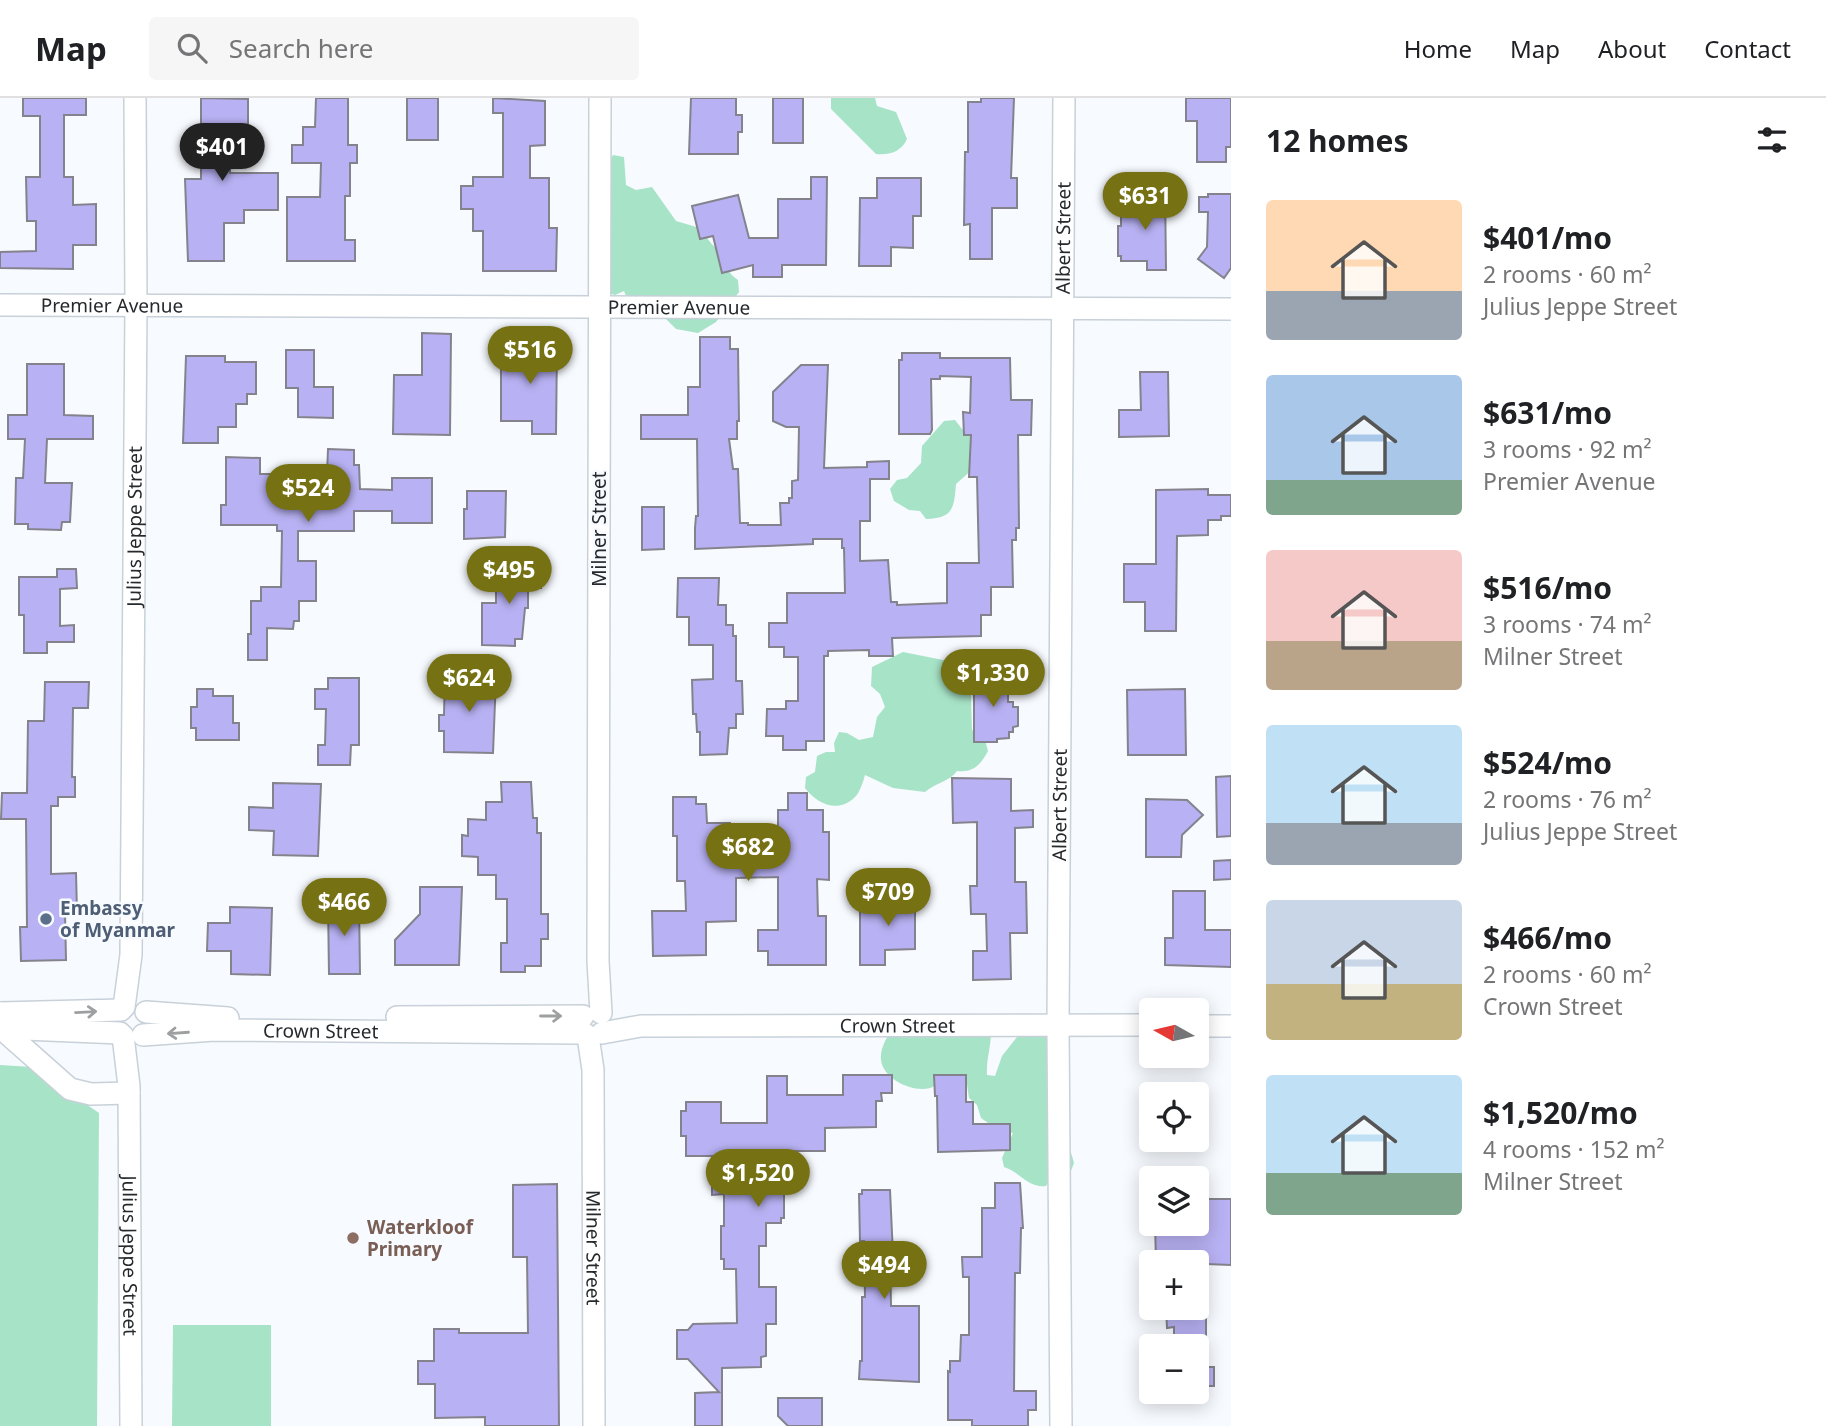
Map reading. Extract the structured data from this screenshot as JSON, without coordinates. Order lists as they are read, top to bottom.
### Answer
{
  "streets": {
    "street": [
      "Albert Street",
      "Premier Avenue",
      "Julius Jeppe Street",
      "Milner Street",
      "Crown Street"
    ]
  },
  "crossings": [
    ["Albert Street", "Premier Avenue"],
    ["Albert Street", "Crown Street"],
    ["Premier Avenue", "Julius Jeppe Street"],
    ["Premier Avenue", "Milner Street"],
    ["Julius Jeppe Street", "Crown Street"],
    ["Milner Street", "Crown Street"]
  ],
  "places": ["Embassy of Myanmar", "Waterkloof Primary"],
  "north": "left",
  "page": {
    "header": "Map",
    "search": "Search here",
    "nav": [
      "Home",
      "Map",
      "About",
      "Contact"
    ],
    "heading": "12 homes",
    "price": [
      "$401",
      "$631",
      "$516",
      "$524",
      "$495",
      "$1,330",
      "$624",
      "$682",
      "$709",
      "$466",
      "$1,520",
      "$494"
    ],
    "list": [
      {
        "name": "$401/mo",
        "note": "2 rooms · 60 m² · Julius Jeppe Street"
      },
      {
        "name": "$631/mo",
        "note": "3 rooms · 92 m² · Premier Avenue"
      },
      {
        "name": "$516/mo",
        "note": "3 rooms · 74 m² · Milner Street"
      },
      {
        "name": "$524/mo",
        "note": "2 rooms · 76 m² · Julius Jeppe Street"
      },
      {
        "name": "$466/mo",
        "note": "2 rooms · 60 m² · Crown Street"
      },
      {
        "name": "$1,520/mo",
        "note": "4 rooms · 152 m² · Milner Street"
      }
    ],
    "map_buttons": ["+", "−"]
  }
}
